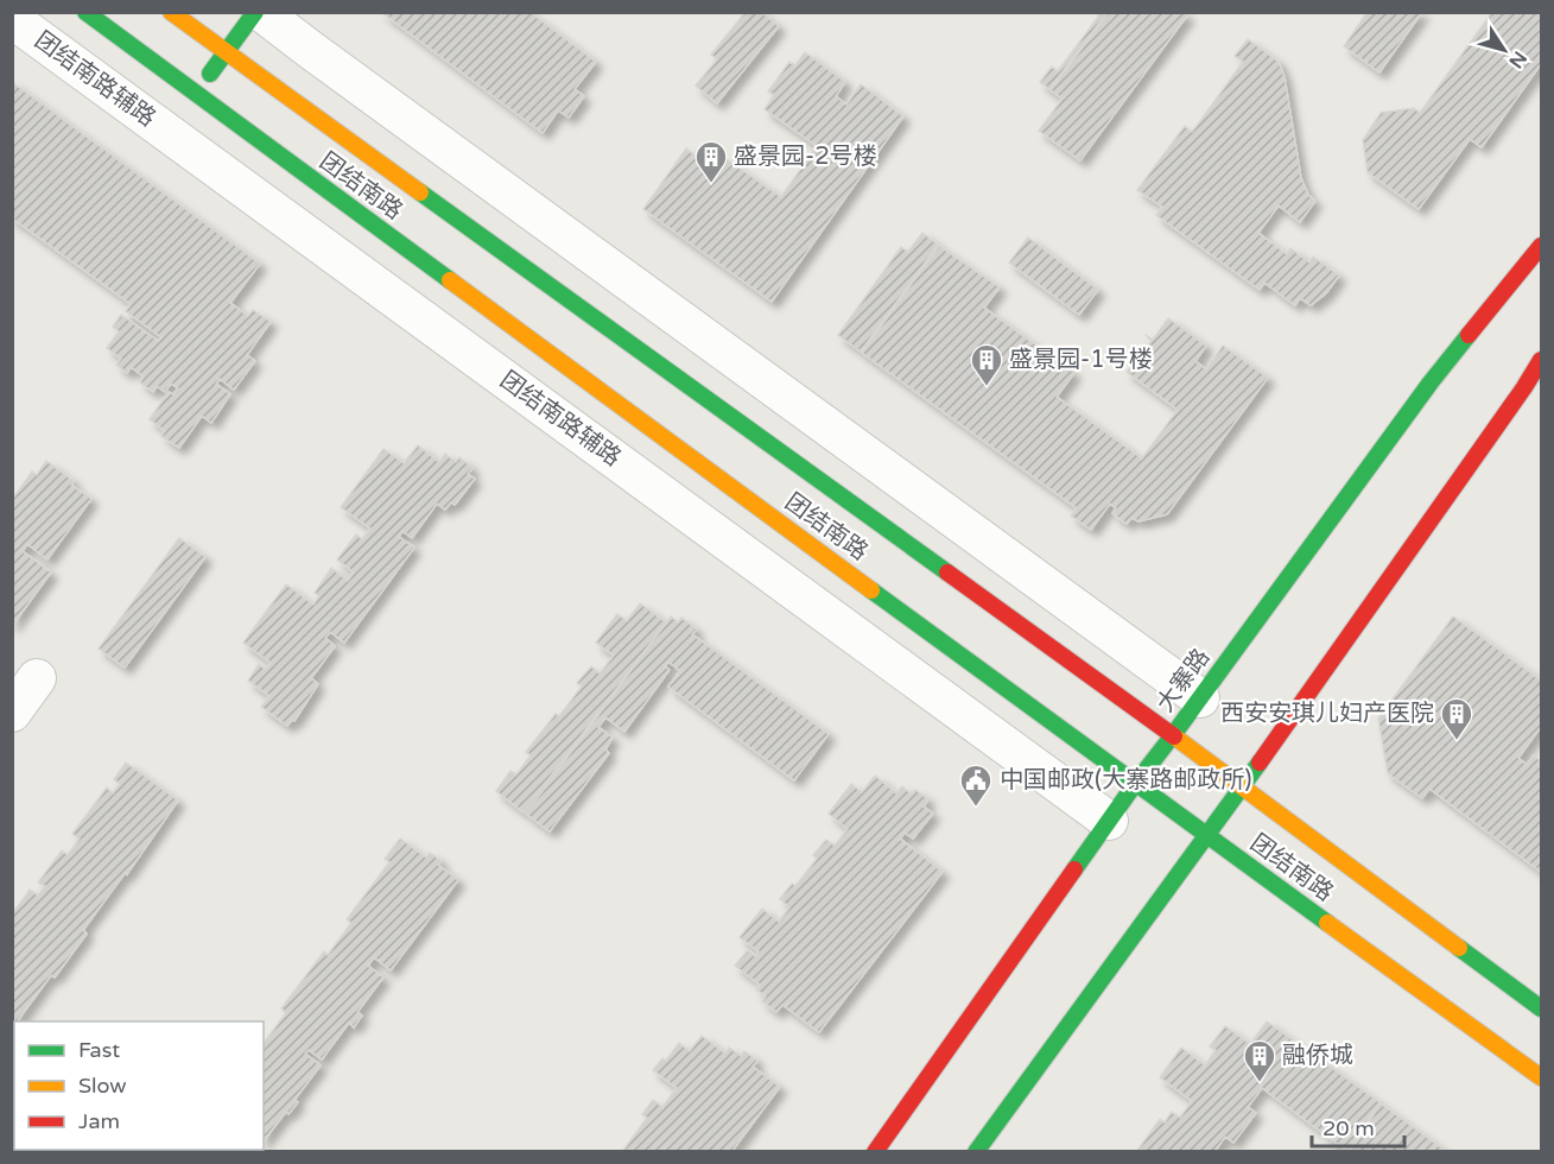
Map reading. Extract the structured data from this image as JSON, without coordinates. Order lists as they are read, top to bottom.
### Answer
{
  "streets": {
    "main road": ["团结南路", "大寨路"],
    "street": ["团结南路辅路"]
  },
  "crossings": [
    ["团结南路辅路", "大寨路"],
    ["团结南路", "大寨路"]
  ],
  "places": {
    "building": [
      "盛景园-2号楼",
      "盛景园-1号楼",
      "西安安琪儿妇产医院",
      "融侨城"
    ],
    "public building": ["中国邮政(大寨路邮政所)"]
  },
  "legend": ["Fast", "Slow", "Jam"],
  "scale_bar": "20 m",
  "north": "bottom right"
}
